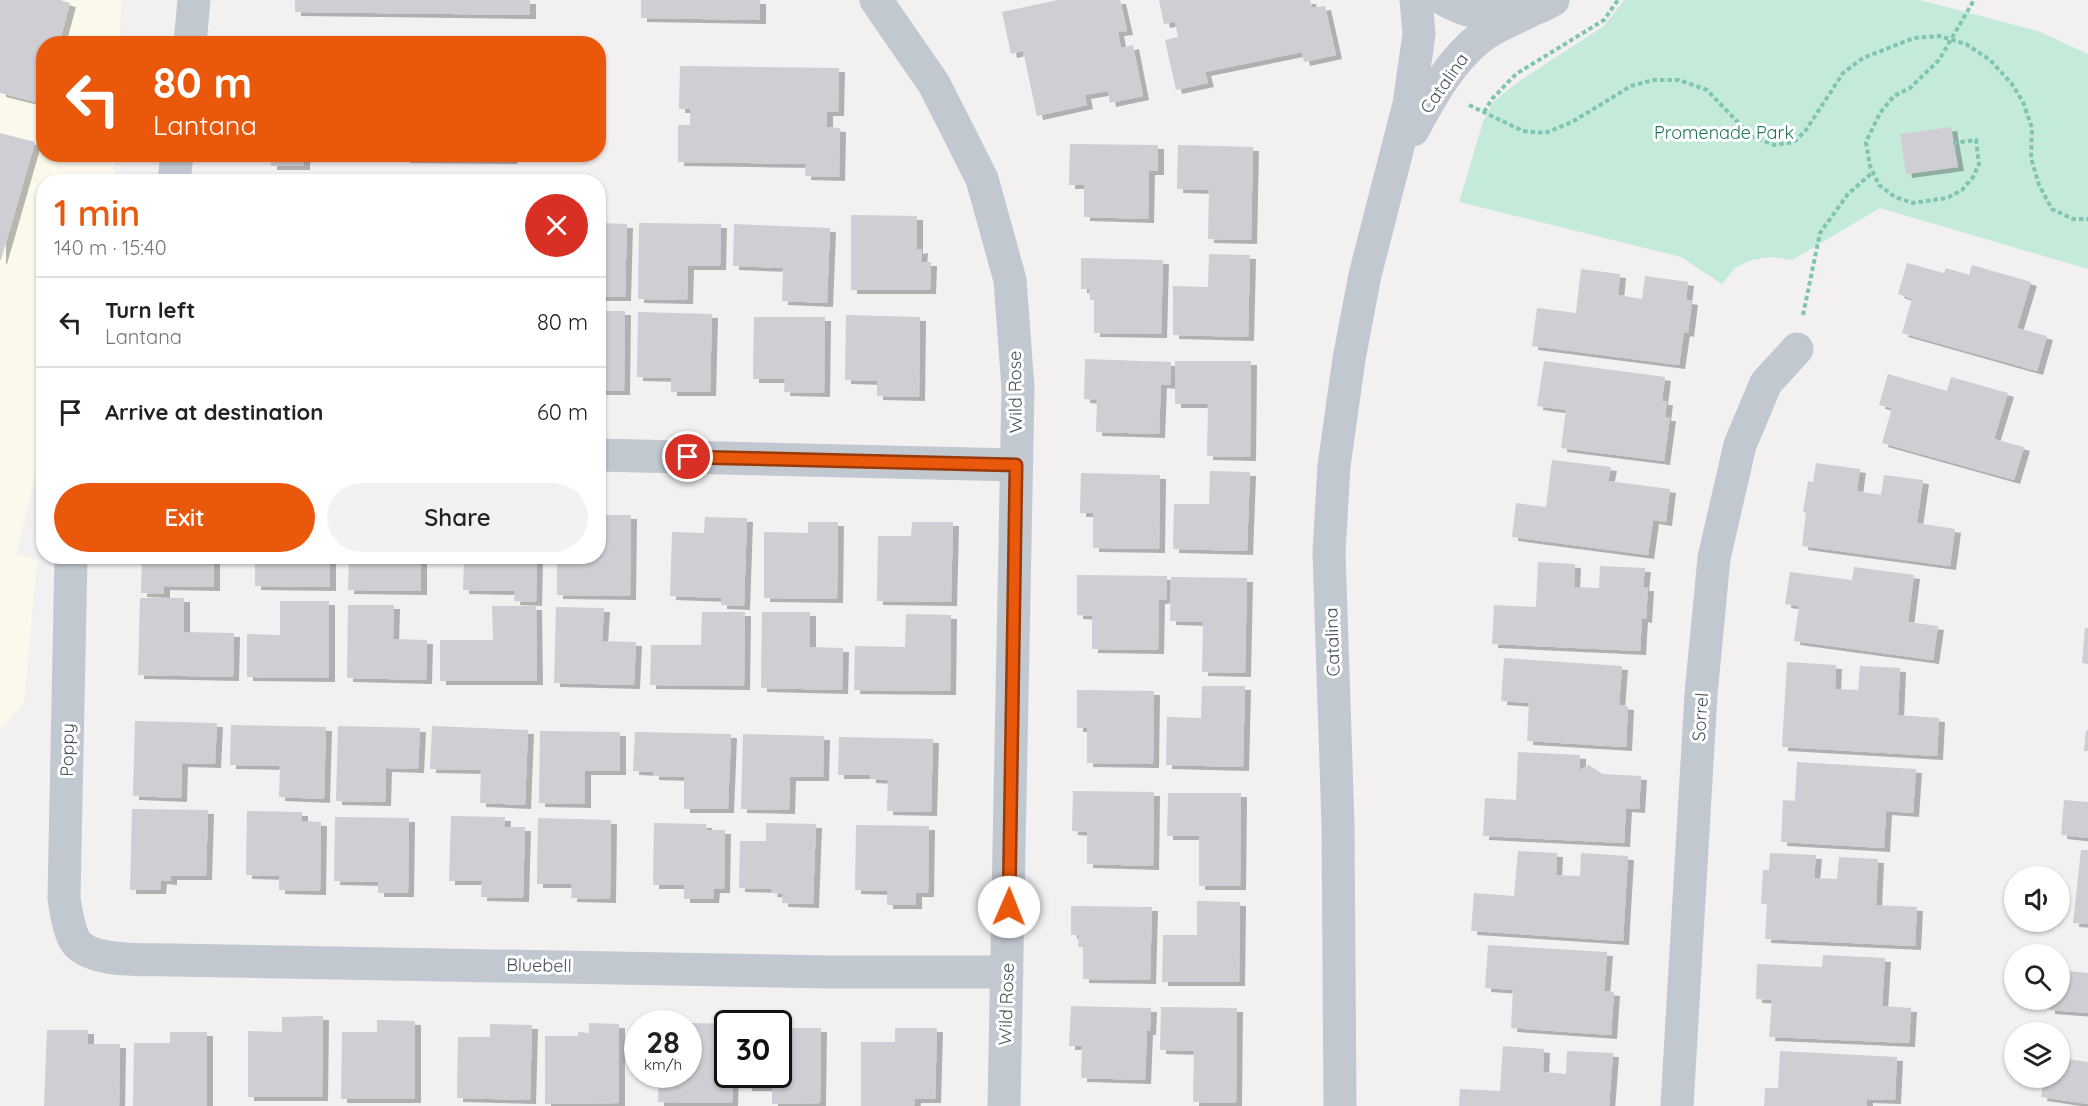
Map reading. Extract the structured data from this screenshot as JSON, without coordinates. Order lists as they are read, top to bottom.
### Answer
{
  "streets": {
    "street": [
      "Catalina",
      "Wild Rose",
      "Sorrel",
      "Poppy",
      "Bluebell"
    ]
  },
  "crossings": [
    ["Wild Rose", "Bluebell"],
    ["Poppy", "Bluebell"]
  ],
  "parks": ["Promenade Park"],
  "page": {
    "turn": ["80 m", "Lantana"],
    "heading": ["1 min", "140 m · 15:40"],
    "list": [
      {
        "name": "Turn left",
        "note": "Lantana",
        "value": "80 m"
      },
      {
        "name": "Arrive at destination",
        "value": "60 m"
      }
    ],
    "buttons": ["Exit", "Share"],
    "speed": "28 km/h",
    "limit": "30"
  }
}
